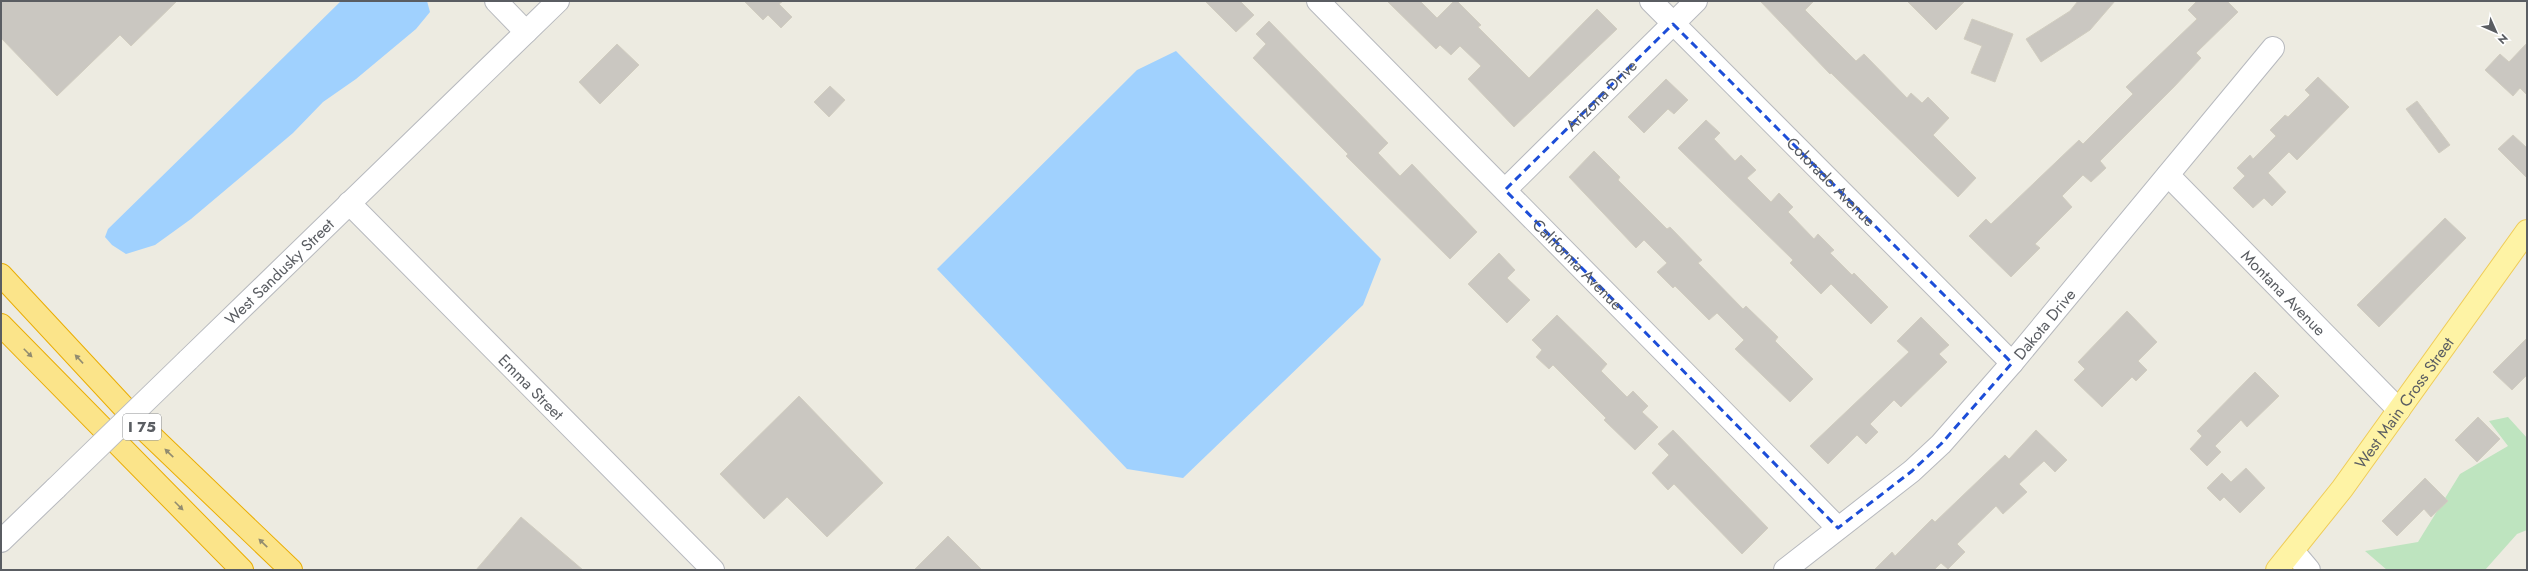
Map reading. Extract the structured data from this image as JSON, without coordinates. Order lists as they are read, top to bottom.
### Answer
{
  "streets": {
    "highway": ["I 75"],
    "main road": ["West Main Cross Street"],
    "street": [
      "Arizona Drive",
      "Colorado Avenue",
      "California Avenue",
      "West Sandusky Street",
      "Montana Avenue",
      "Dakota Drive",
      "Emma Street"
    ]
  },
  "crossings": [
    ["Arizona Drive", "Colorado Avenue"],
    ["Arizona Drive", "California Avenue"],
    ["Colorado Avenue", "Dakota Drive"],
    ["California Avenue", "Dakota Drive"],
    ["West Sandusky Street", "Emma Street"],
    ["Montana Avenue", "Dakota Drive"],
    ["Montana Avenue", "West Main Cross Street"]
  ],
  "north": "bottom right"
}
